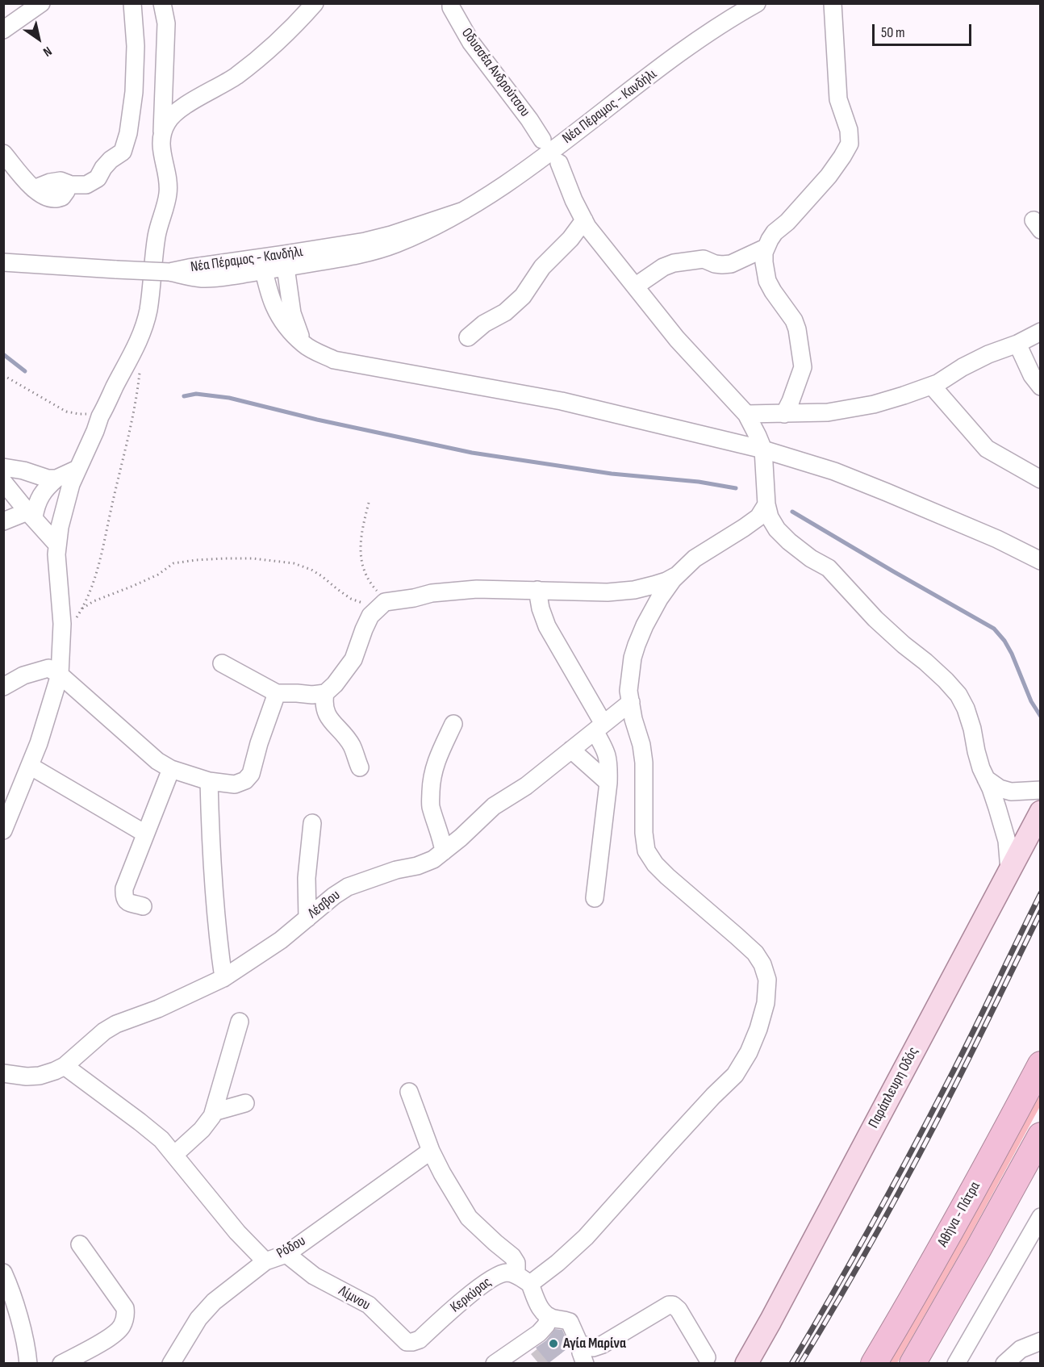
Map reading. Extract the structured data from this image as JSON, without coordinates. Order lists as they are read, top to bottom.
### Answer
{
  "streets": {
    "highway": ["Αθήνα - Πάτρα"],
    "main road": ["Παράπλευρη Οδός"],
    "street": [
      "Οδυσσέα Ανδρούτσου",
      "Νέα Πέραμος - Κανδήλι",
      "Λέσβου",
      "Ρόδου",
      "Κερκύρας",
      "Λίμνου"
    ]
  },
  "crossings": [
    ["Ρόδου", "Λίμνου"],
    ["Κερκύρας", "Λίμνου"]
  ],
  "places": ["Αγία Μαρίνα"],
  "scale_bar": "50 m",
  "north": "bottom right"
}
